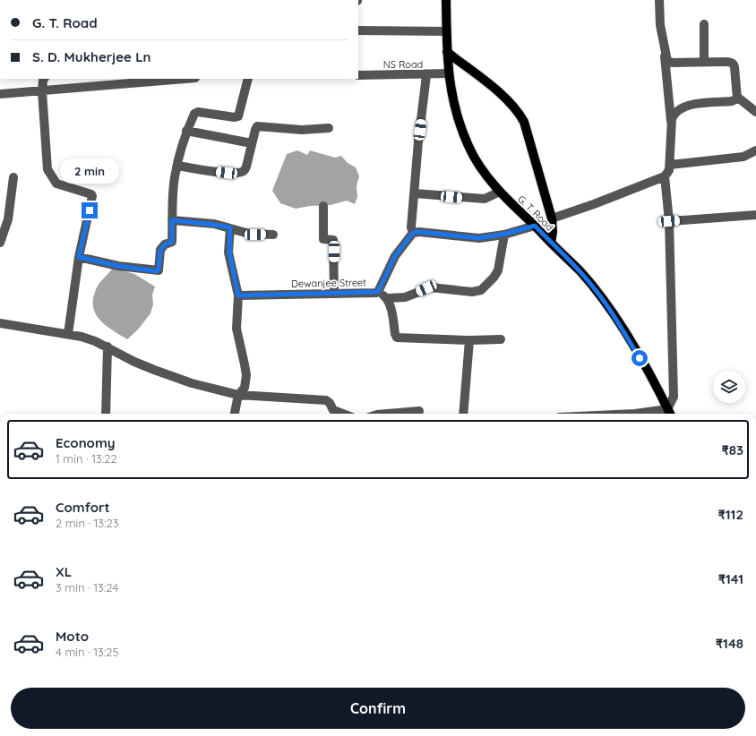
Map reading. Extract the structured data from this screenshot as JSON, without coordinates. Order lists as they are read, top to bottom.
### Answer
{
  "streets": {
    "main road": ["G. T. Road"],
    "street": ["NS Road", "Dewanjee Street"]
  },
  "crossings": [
    ["NS Road", "G. T. Road"]
  ],
  "page": {
    "banner": ["G. T. Road", "S. D. Mukherjee Ln"],
    "bubble": "2 min",
    "list": [
      {
        "name": "Economy",
        "note": "1 min · 13:22",
        "value": "₹83"
      },
      {
        "name": "Comfort",
        "note": "2 min · 13:23",
        "value": "₹112"
      },
      {
        "name": "XL",
        "note": "3 min · 13:24",
        "value": "₹141"
      },
      {
        "name": "Moto",
        "note": "4 min · 13:25",
        "value": "₹148"
      }
    ],
    "buttons": "Confirm"
  }
}
